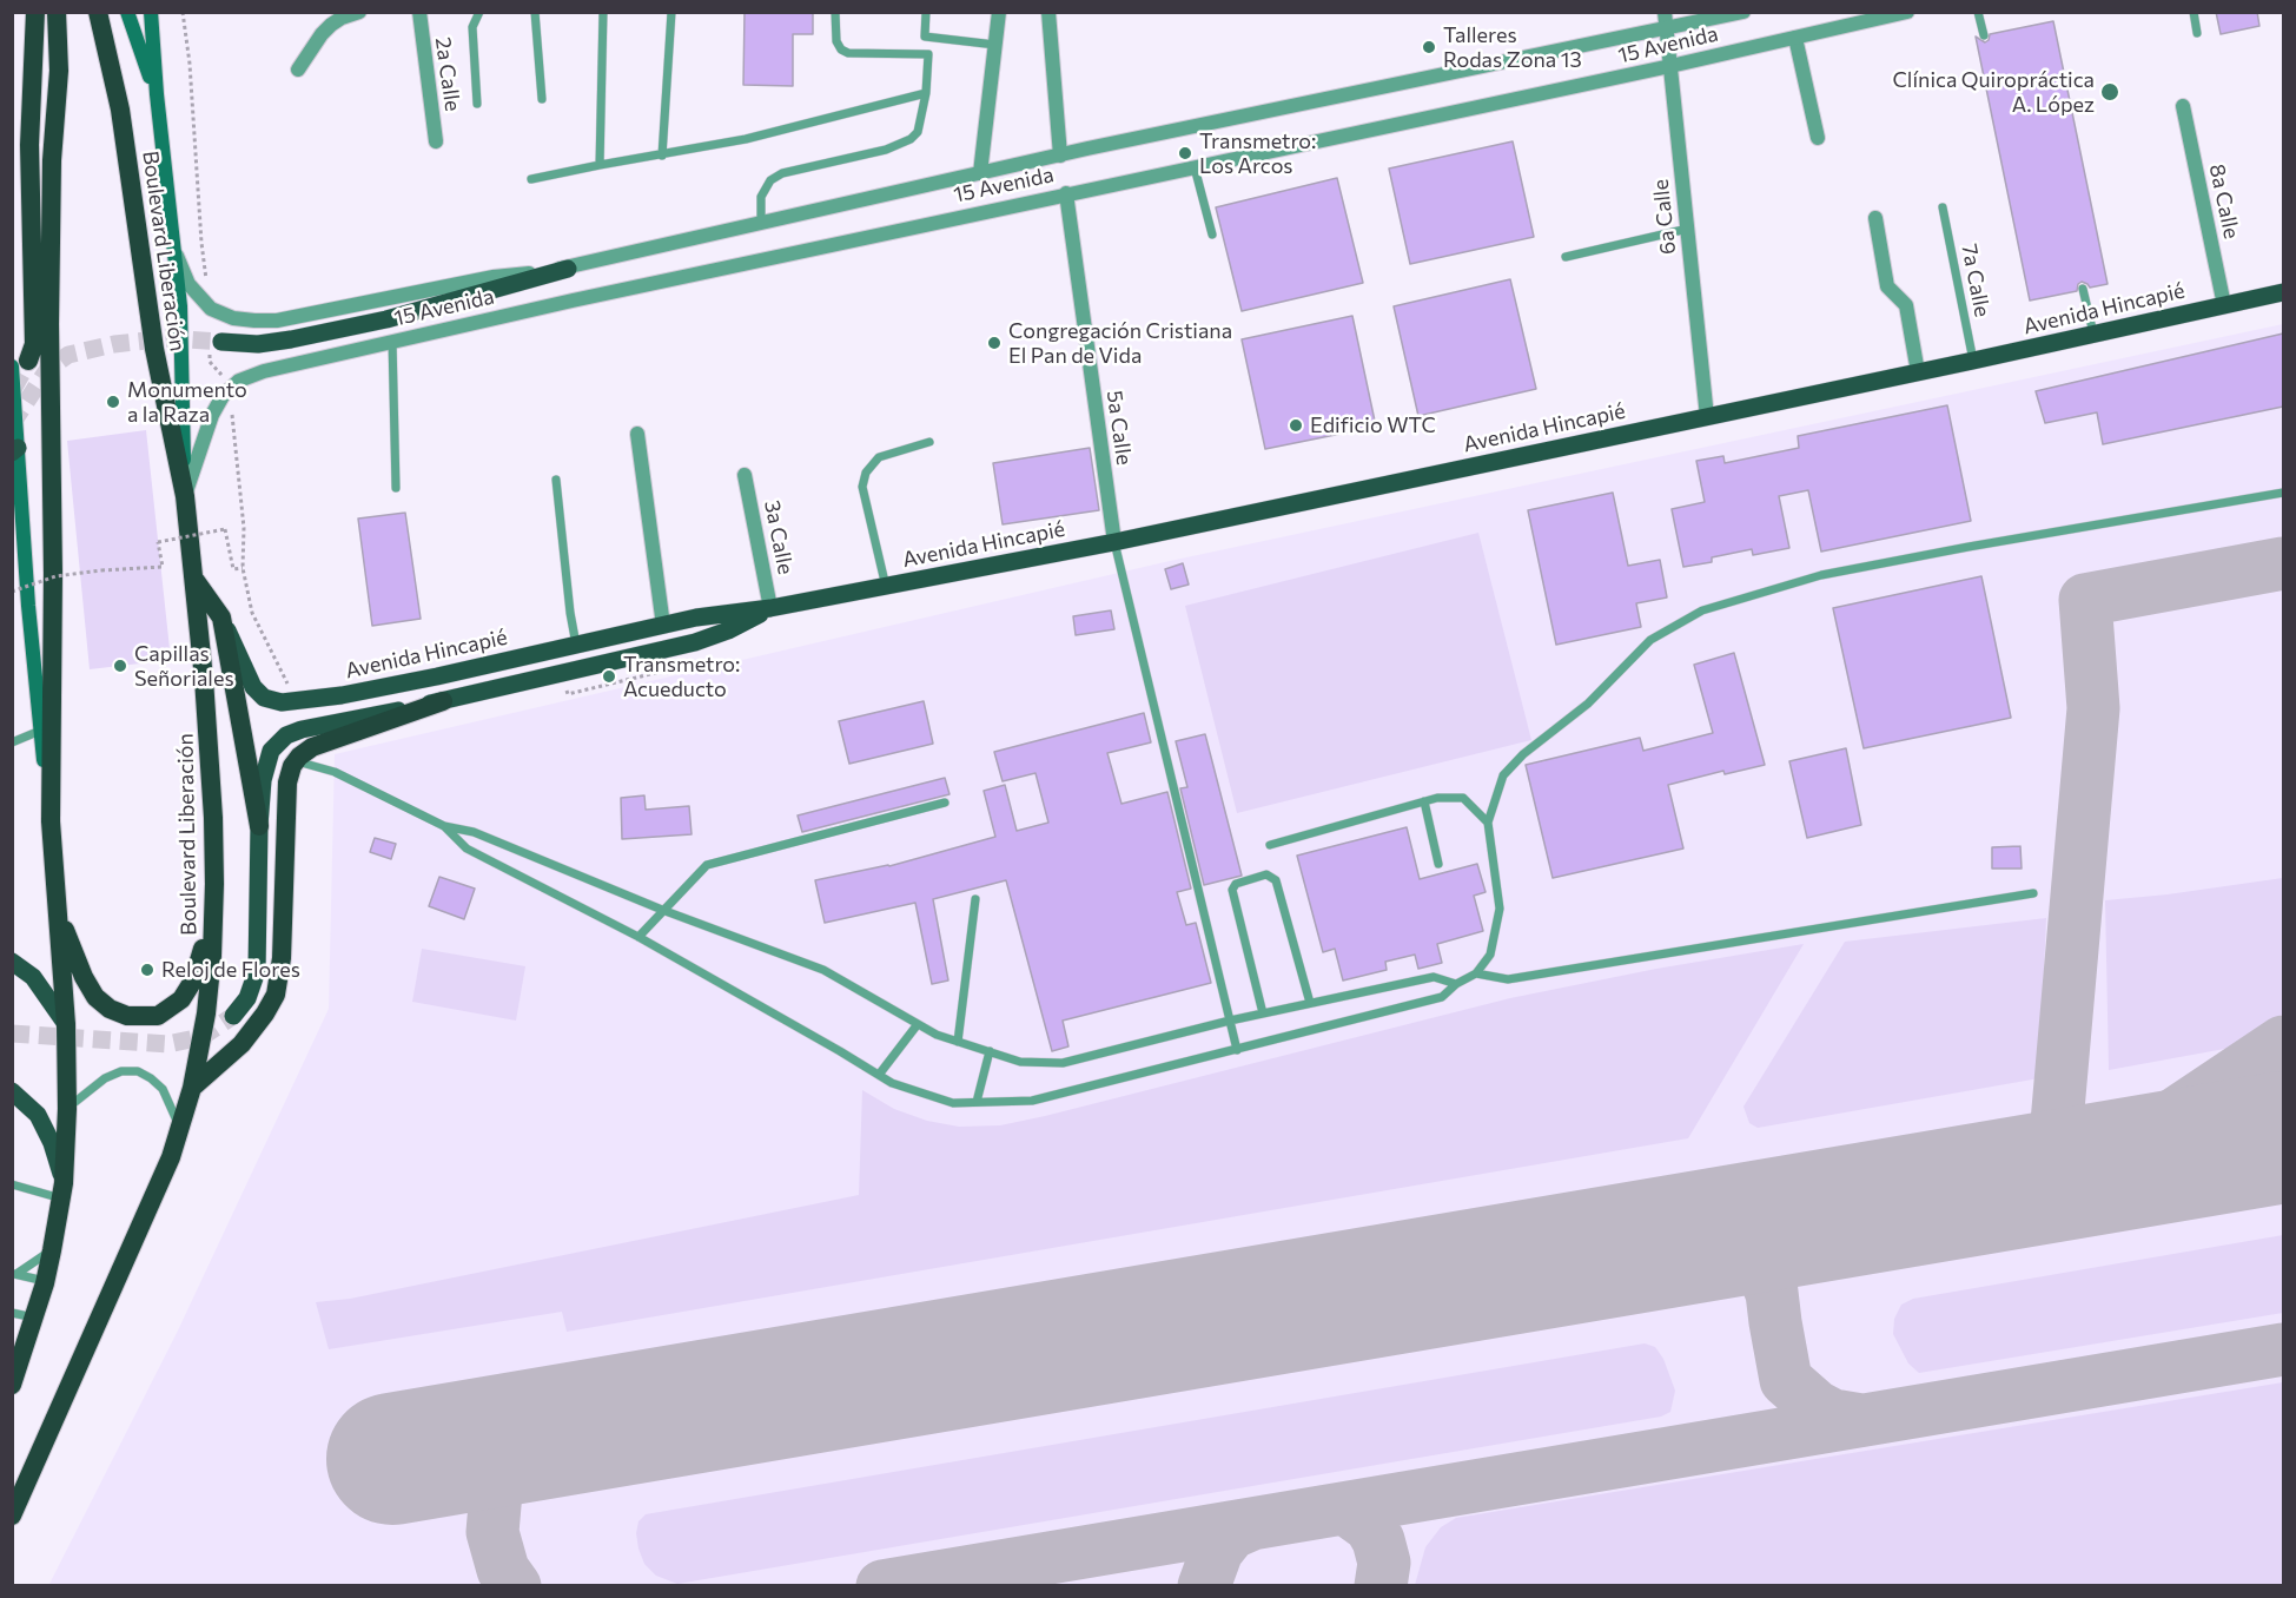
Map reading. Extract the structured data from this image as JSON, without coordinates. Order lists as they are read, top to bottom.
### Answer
{
  "streets": {
    "highway": ["Boulevard Liberación"],
    "main road": ["Avenida Hincapié"],
    "street": [
      "15 Avenida",
      "2a Calle",
      "8a Calle",
      "6a Calle",
      "5a Calle",
      "3a Calle"
    ],
    "lane": ["7a Calle"]
  },
  "crossings": [
    ["15 Avenida", "6a Calle"],
    ["15 Avenida", "Boulevard Liberación"],
    ["15 Avenida", "5a Calle"],
    ["8a Calle", "Avenida Hincapié"],
    ["6a Calle", "Avenida Hincapié"],
    ["7a Calle", "Avenida Hincapié"],
    ["Avenida Hincapié", "5a Calle"],
    ["Avenida Hincapié", "3a Calle"]
  ],
  "places": [
    "Talleres Rodas Zona 13",
    "Clínica Quiropráctica A. López",
    "Transmetro: Los Arcos",
    "Congregación Cristiana El Pan de Vida",
    "Monumento a la Raza",
    "Edificio WTC",
    "Capillas Señoriales",
    "Transmetro: Acueducto",
    "Reloj de Flores"
  ]
}
